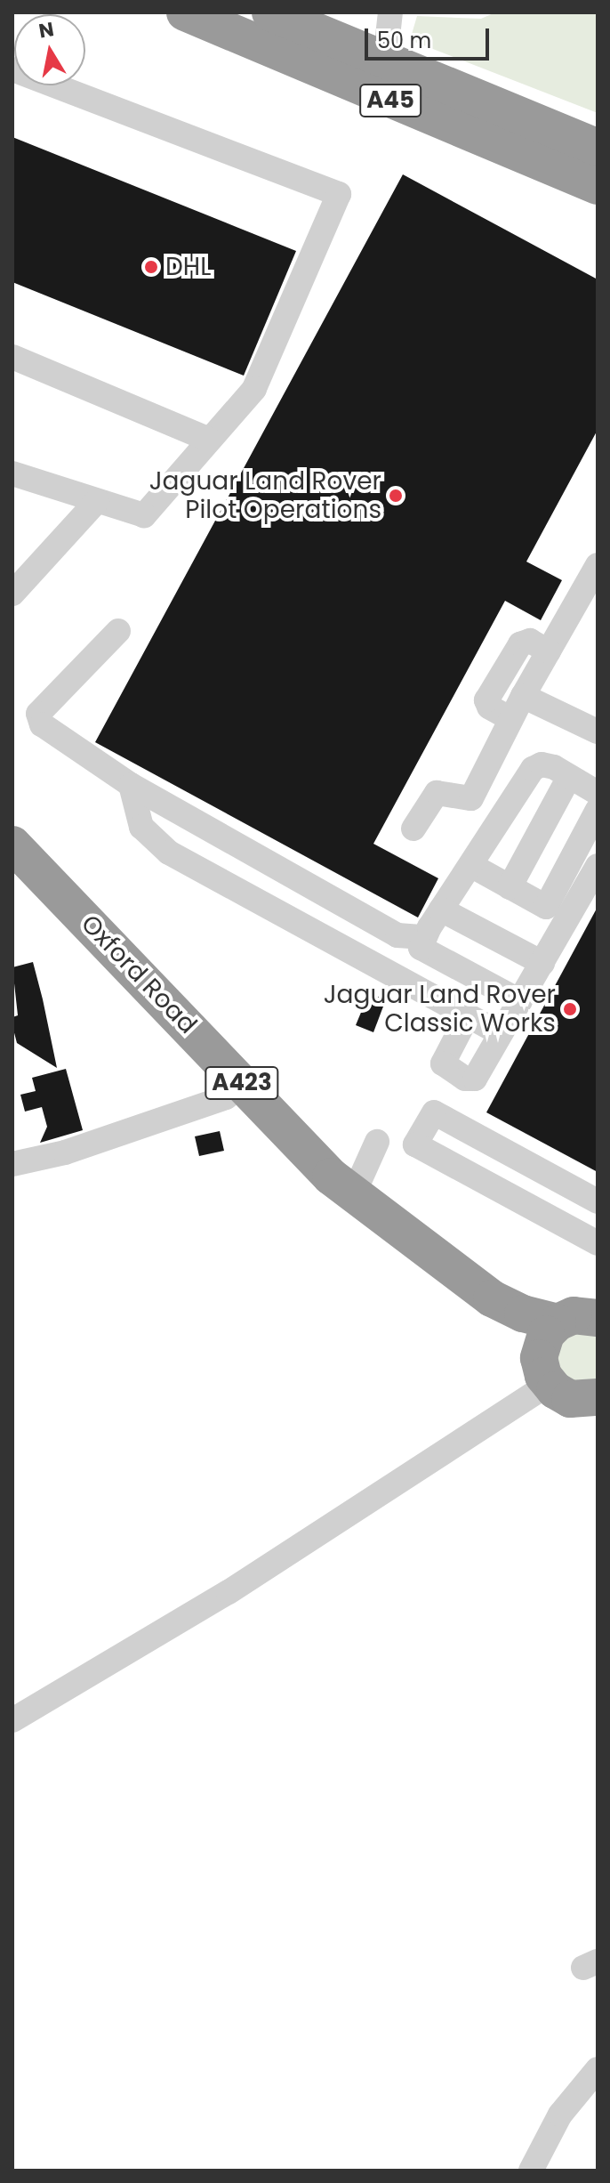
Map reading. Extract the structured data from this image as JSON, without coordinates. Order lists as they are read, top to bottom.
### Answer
{
  "streets": {
    "highway": ["A45", "Oxford Road", "A423"]
  },
  "places": ["DHL", "Jaguar Land Rover Pilot Operations", "Jaguar Land Rover Classic Works"],
  "scale_bar": "50 m",
  "north": "top"
}
